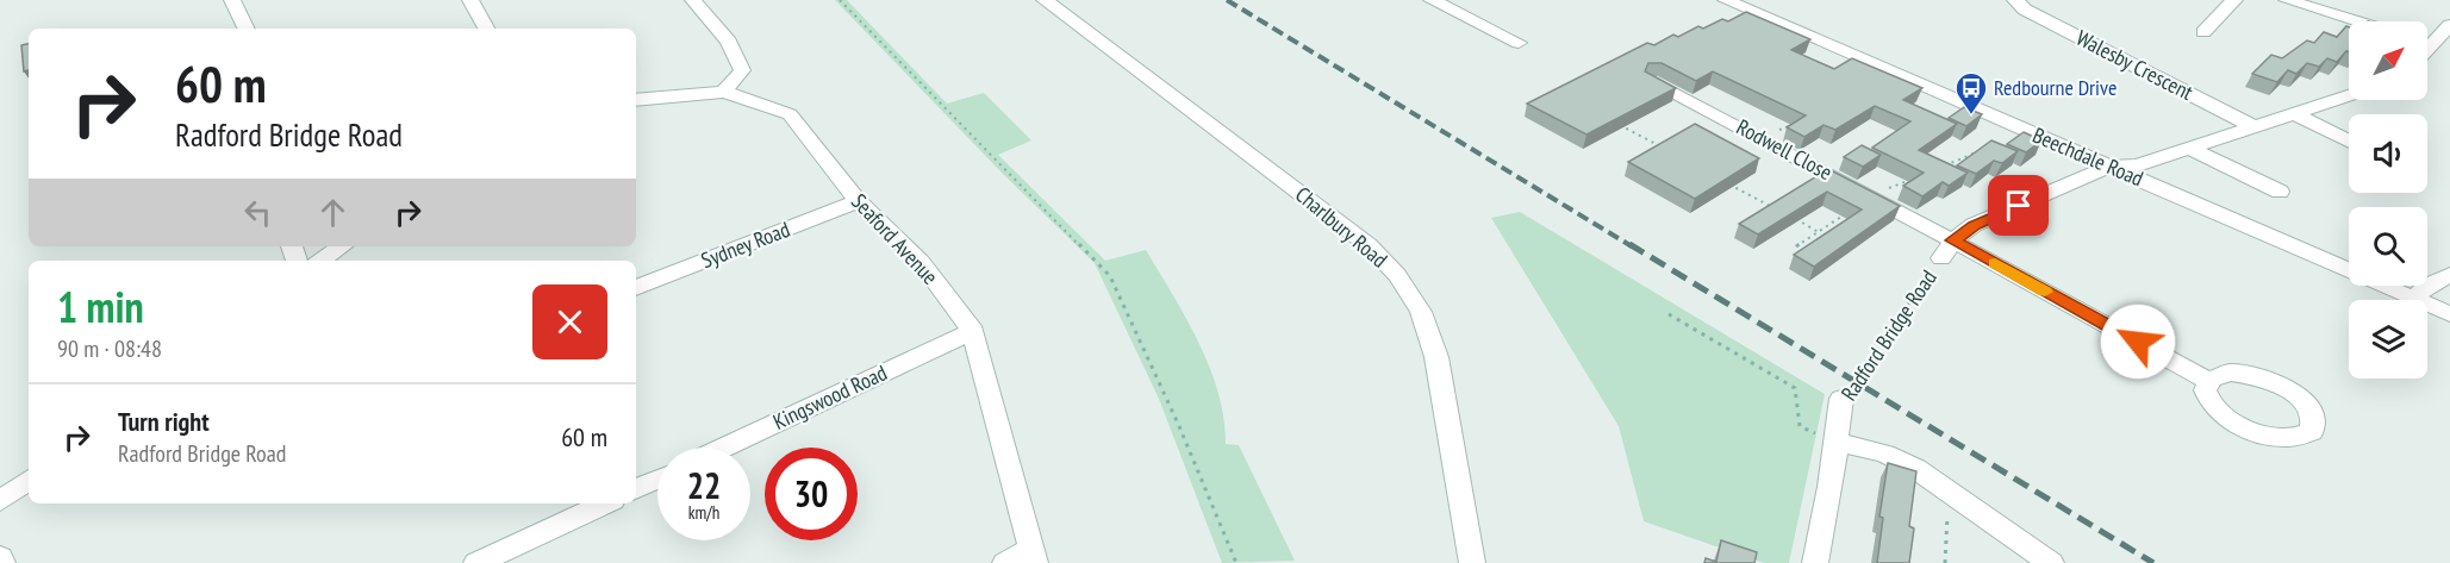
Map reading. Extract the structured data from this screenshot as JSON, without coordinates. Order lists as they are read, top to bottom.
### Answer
{
  "streets": {
    "street": [
      "Walesby Crescent",
      "Rodwell Close",
      "Beechdale Road",
      "Charlbury Road",
      "Seaford Avenue",
      "Sydney Road",
      "Radford Bridge Road",
      "Kingswood Road"
    ]
  },
  "crossings": [
    ["Rodwell Close", "Radford Bridge Road"],
    ["Seaford Avenue", "Sydney Road"],
    ["Seaford Avenue", "Kingswood Road"]
  ],
  "places": {
    "bus stop": ["Redbourne Drive"]
  },
  "north": "top right",
  "page": {
    "turn": ["60 m", "Radford Bridge Road"],
    "heading": ["1 min", "90 m · 08:48"],
    "list": [
      {
        "name": "Turn right",
        "note": "Radford Bridge Road",
        "value": "60 m"
      }
    ],
    "speed": "22 km/h",
    "limit": "30"
  }
}
